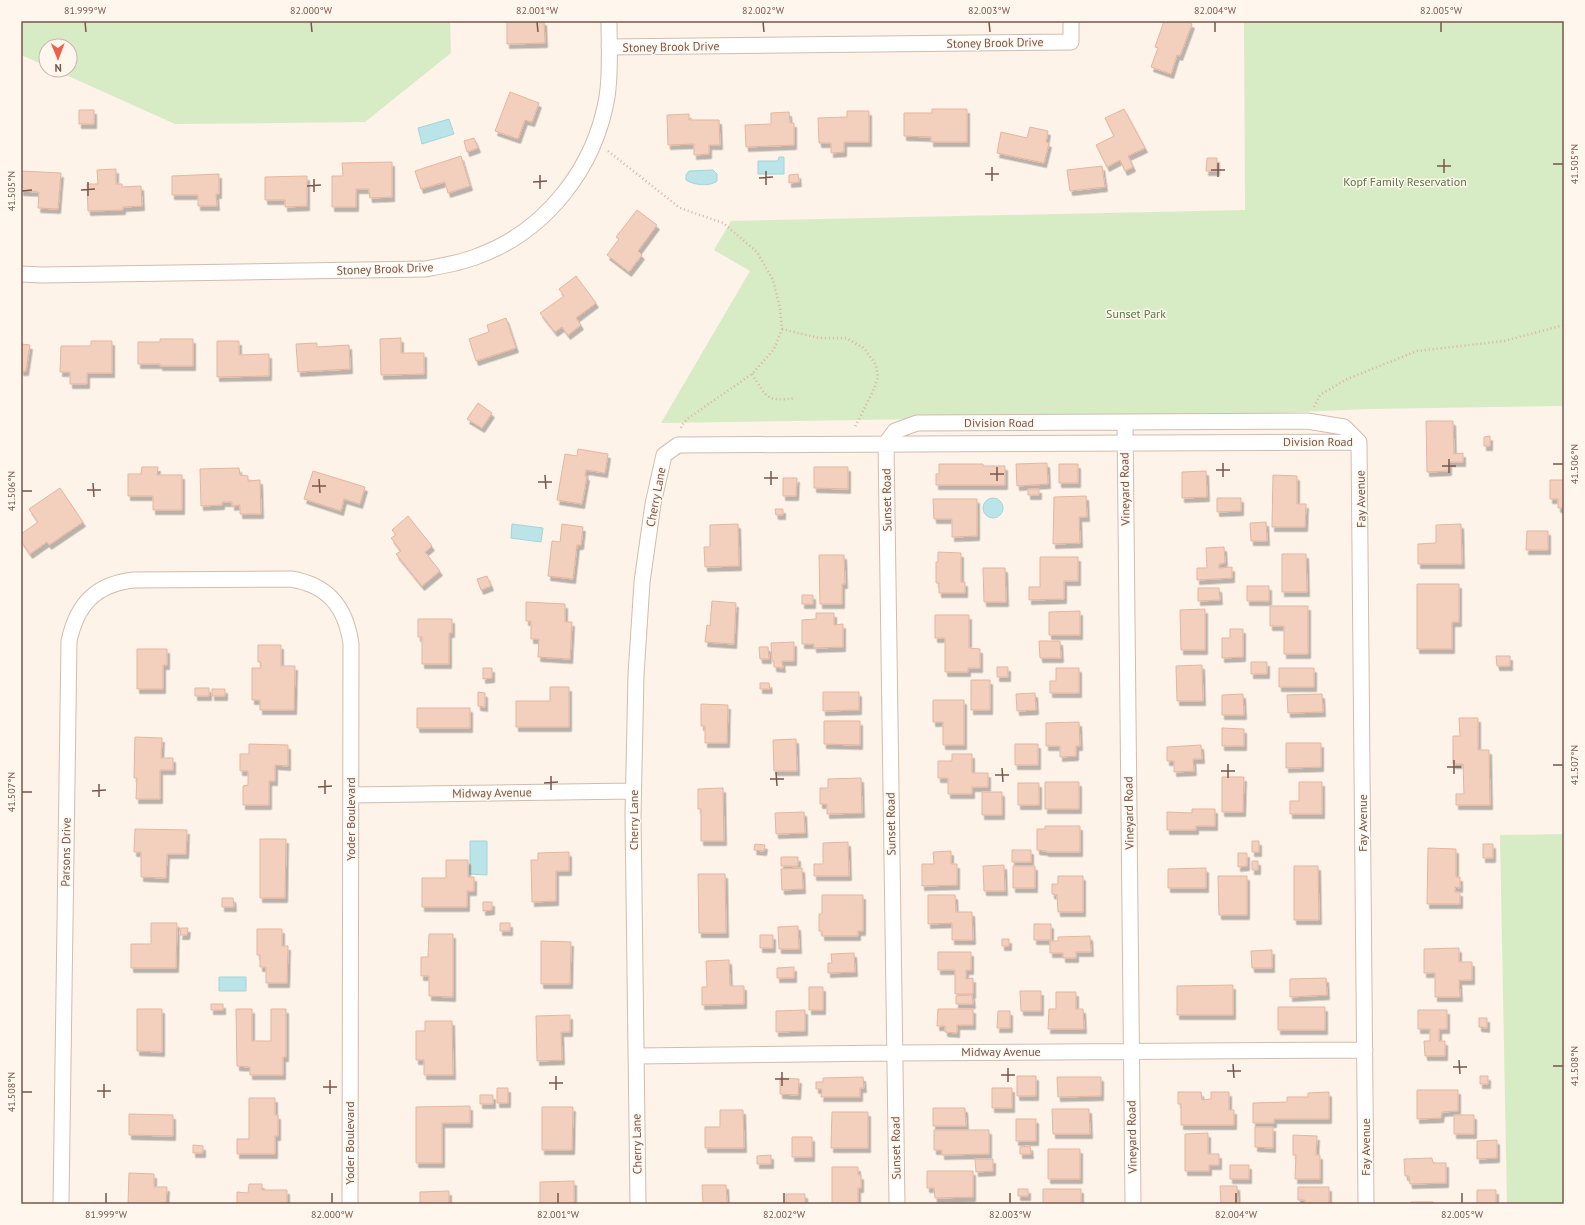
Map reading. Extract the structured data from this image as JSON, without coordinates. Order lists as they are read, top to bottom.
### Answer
{
  "streets": {
    "street": [
      "Stoney Brook Drive",
      "Division Road",
      "Vineyard Road",
      "Cherry Lane",
      "Fay Avenue",
      "Sunset Road",
      "Midway Avenue",
      "Yoder Boulevard",
      "Parsons Drive"
    ]
  },
  "crossings": [
    ["Division Road", "Vineyard Road"],
    ["Division Road", "Cherry Lane"],
    ["Division Road", "Fay Avenue"],
    ["Division Road", "Sunset Road"],
    ["Vineyard Road", "Midway Avenue"],
    ["Cherry Lane", "Midway Avenue"],
    ["Fay Avenue", "Midway Avenue"],
    ["Sunset Road", "Midway Avenue"],
    ["Midway Avenue", "Yoder Boulevard"],
    ["Yoder Boulevard", "Parsons Drive"]
  ],
  "parks": ["Kopf Family Reservation", "Sunset Park"],
  "north": "bottom",
  "coordinates": [
    "81.999°W",
    "82.000°W",
    "82.001°W",
    "82.002°W",
    "82.003°W",
    "82.004°W",
    "82.005°W",
    "41.505°N",
    "41.506°N",
    "41.507°N",
    "41.508°N"
  ]
}
